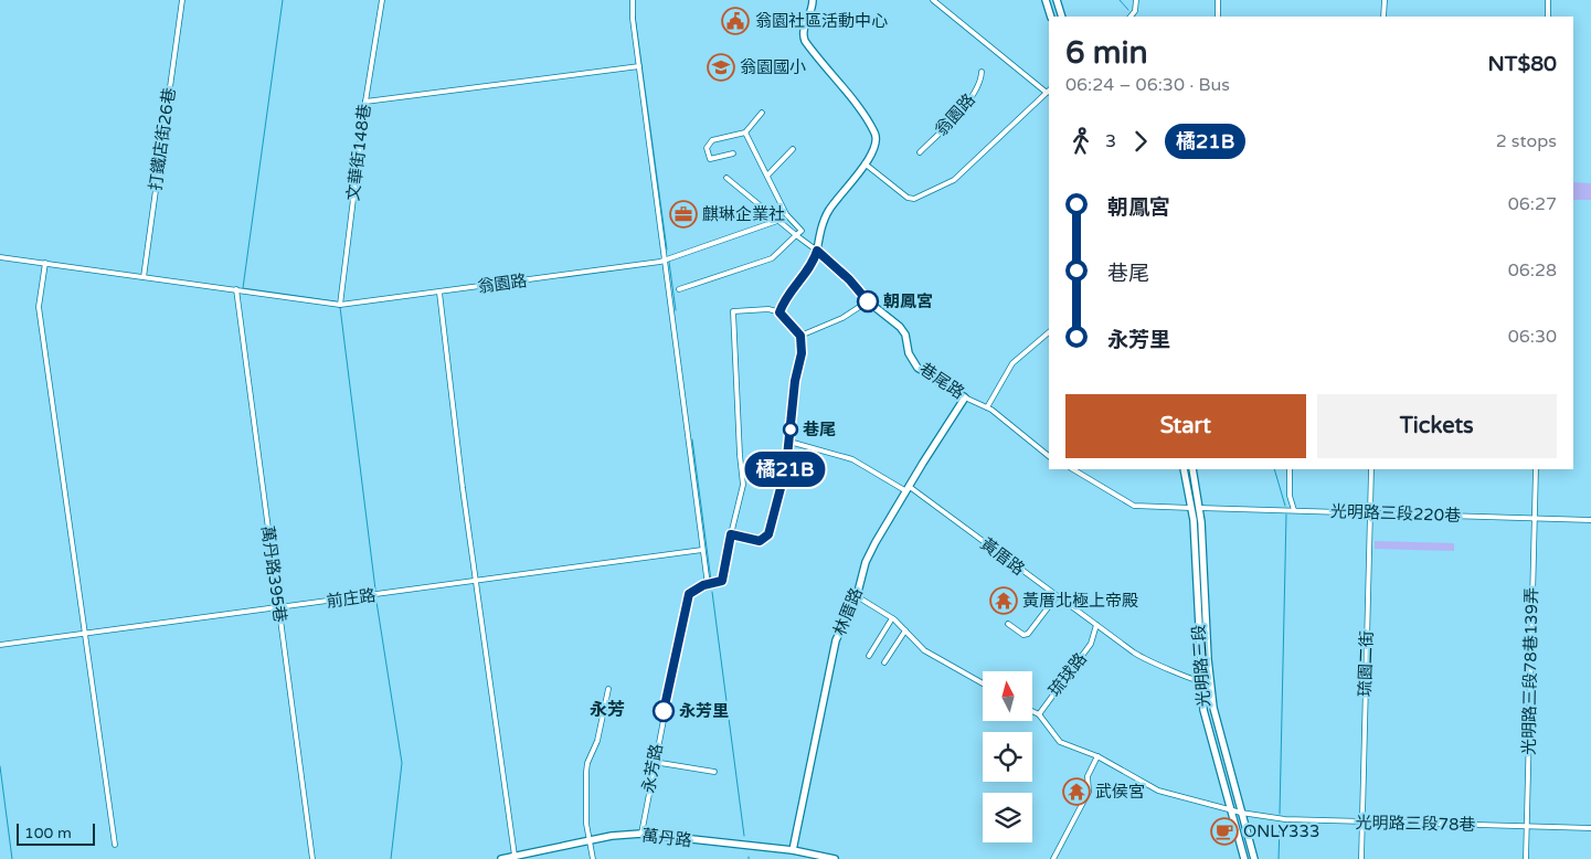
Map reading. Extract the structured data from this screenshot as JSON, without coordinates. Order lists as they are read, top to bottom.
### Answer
{
  "streets": {
    "street": [
      "翁園路",
      "打鐵店街26巷",
      "文華街148巷",
      "巷尾路",
      "光明路三段220巷",
      "黃厝路",
      "萬丹路395巷",
      "前庄路",
      "林厝路",
      "琉園二街",
      "光明路三段",
      "光明路三段78巷139弄",
      "琉球路",
      "永芳路",
      "光明路三段78巷",
      "萬丹路"
    ]
  },
  "crossings": [
    ["翁園路", "打鐵店街26巷"],
    ["翁園路", "文華街148巷"],
    ["翁園路", "萬丹路395巷"],
    ["巷尾路", "林厝路"],
    ["光明路三段220巷", "琉園二街"],
    ["光明路三段220巷", "光明路三段"],
    ["光明路三段220巷", "光明路三段78巷139弄"],
    ["黃厝路", "林厝路"],
    ["黃厝路", "光明路三段"],
    ["黃厝路", "琉球路"],
    ["萬丹路395巷", "前庄路"],
    ["林厝路", "萬丹路"],
    ["琉園二街", "光明路三段78巷"],
    ["光明路三段", "琉球路"],
    ["光明路三段", "光明路三段78巷"],
    ["光明路三段78巷139弄", "光明路三段78巷"],
    ["琉球路", "光明路三段78巷"],
    ["永芳路", "萬丹路"]
  ],
  "districts": ["永芳"],
  "places": {
    "public building": ["翁園社區活動中心"],
    "school or university": ["翁園國小"],
    "office": ["麒琳企業社"],
    "other": ["朝鳳宮", "巷尾", "永芳里"],
    "temple": ["黃厝北極上帝殿", "武侯宮"],
    "cafe": ["ONLY333"]
  },
  "lines": ["bus line 橘21B"],
  "scale_bar": "100 m",
  "north": "top",
  "page": {
    "on_map": "橘21B",
    "heading": ["6 min", "06:24 – 06:30 · Bus", "NT$80"],
    "legs": ["3", "橘21B", "2 stops"],
    "list": [
      {
        "name": "朝鳳宮",
        "value": "06:27"
      },
      {
        "name": "巷尾",
        "value": "06:28"
      },
      {
        "name": "永芳里",
        "value": "06:30"
      }
    ],
    "buttons": ["Start", "Tickets"],
    "scale": "100 m"
  }
}
